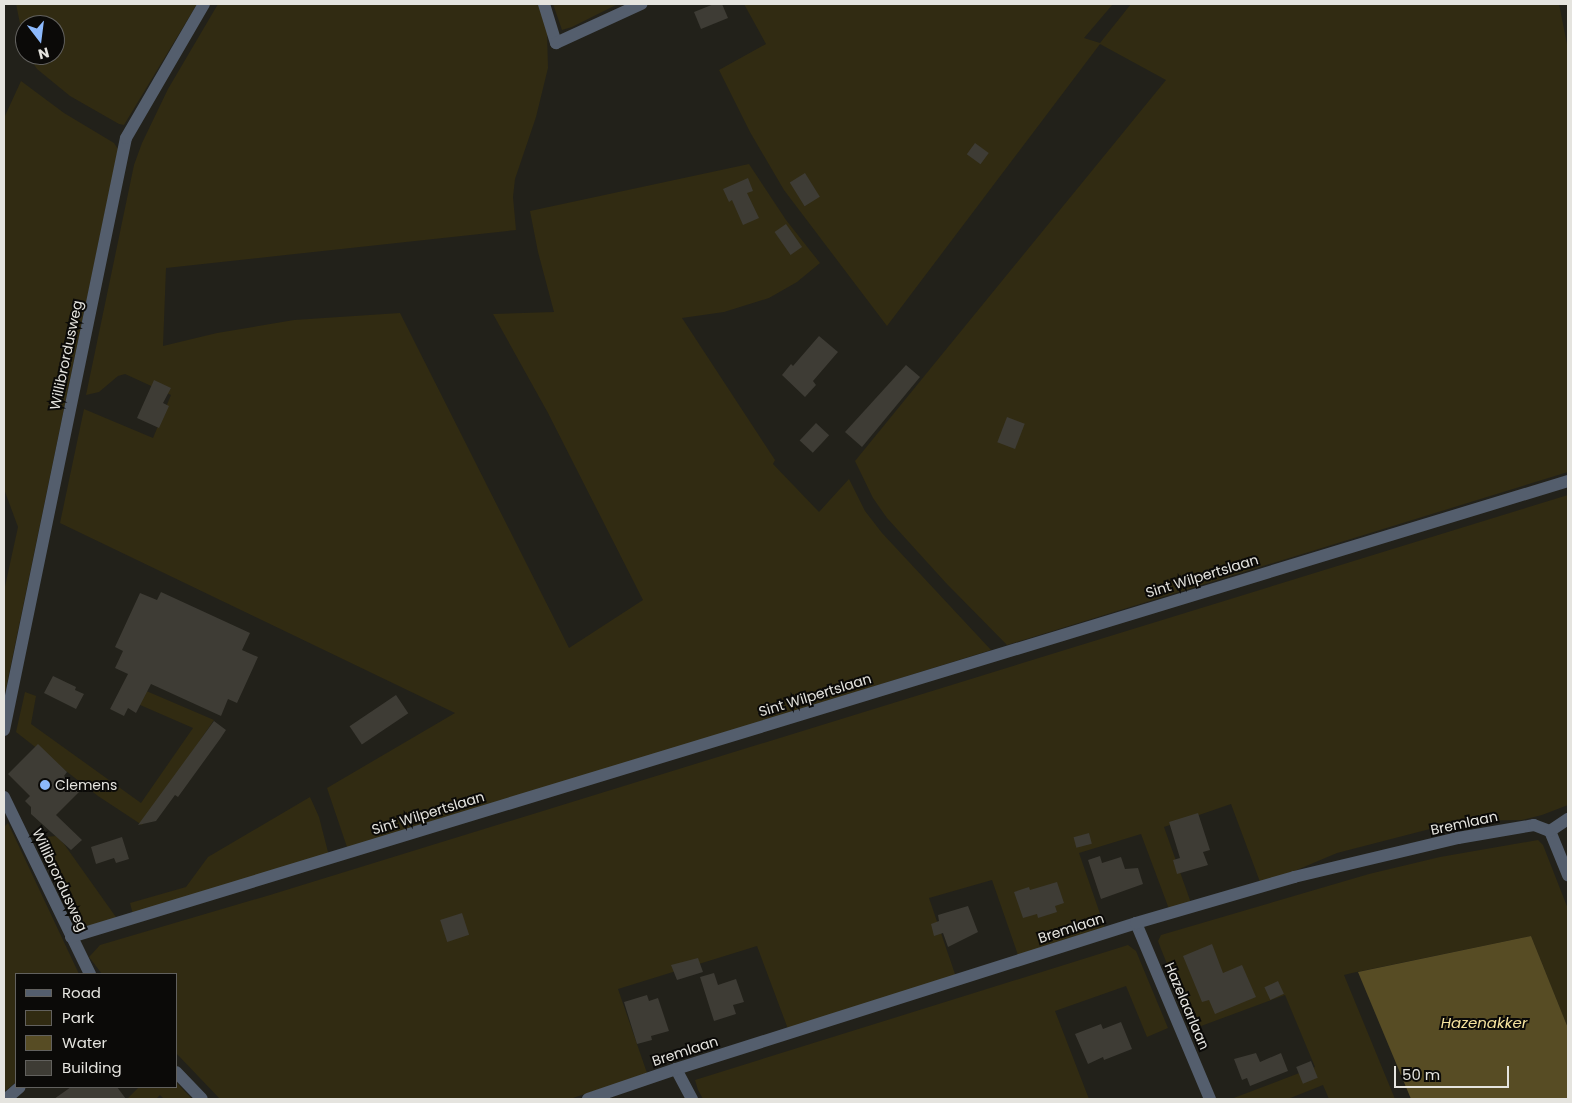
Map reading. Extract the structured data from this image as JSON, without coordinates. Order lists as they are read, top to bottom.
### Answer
{
  "streets": {
    "street": [
      "Willibrordusweg",
      "Sint Wilpertslaan",
      "Bremlaan",
      "Hazelaarlaan"
    ]
  },
  "crossings": [
    ["Willibrordusweg", "Sint Wilpertslaan"],
    ["Bremlaan", "Hazelaarlaan"]
  ],
  "water": ["Hazenakker"],
  "places": ["Clemens"],
  "legend": [
    "Road",
    "Park",
    "Water",
    "Building"
  ],
  "scale_bar": "50 m",
  "north": "bottom"
}
